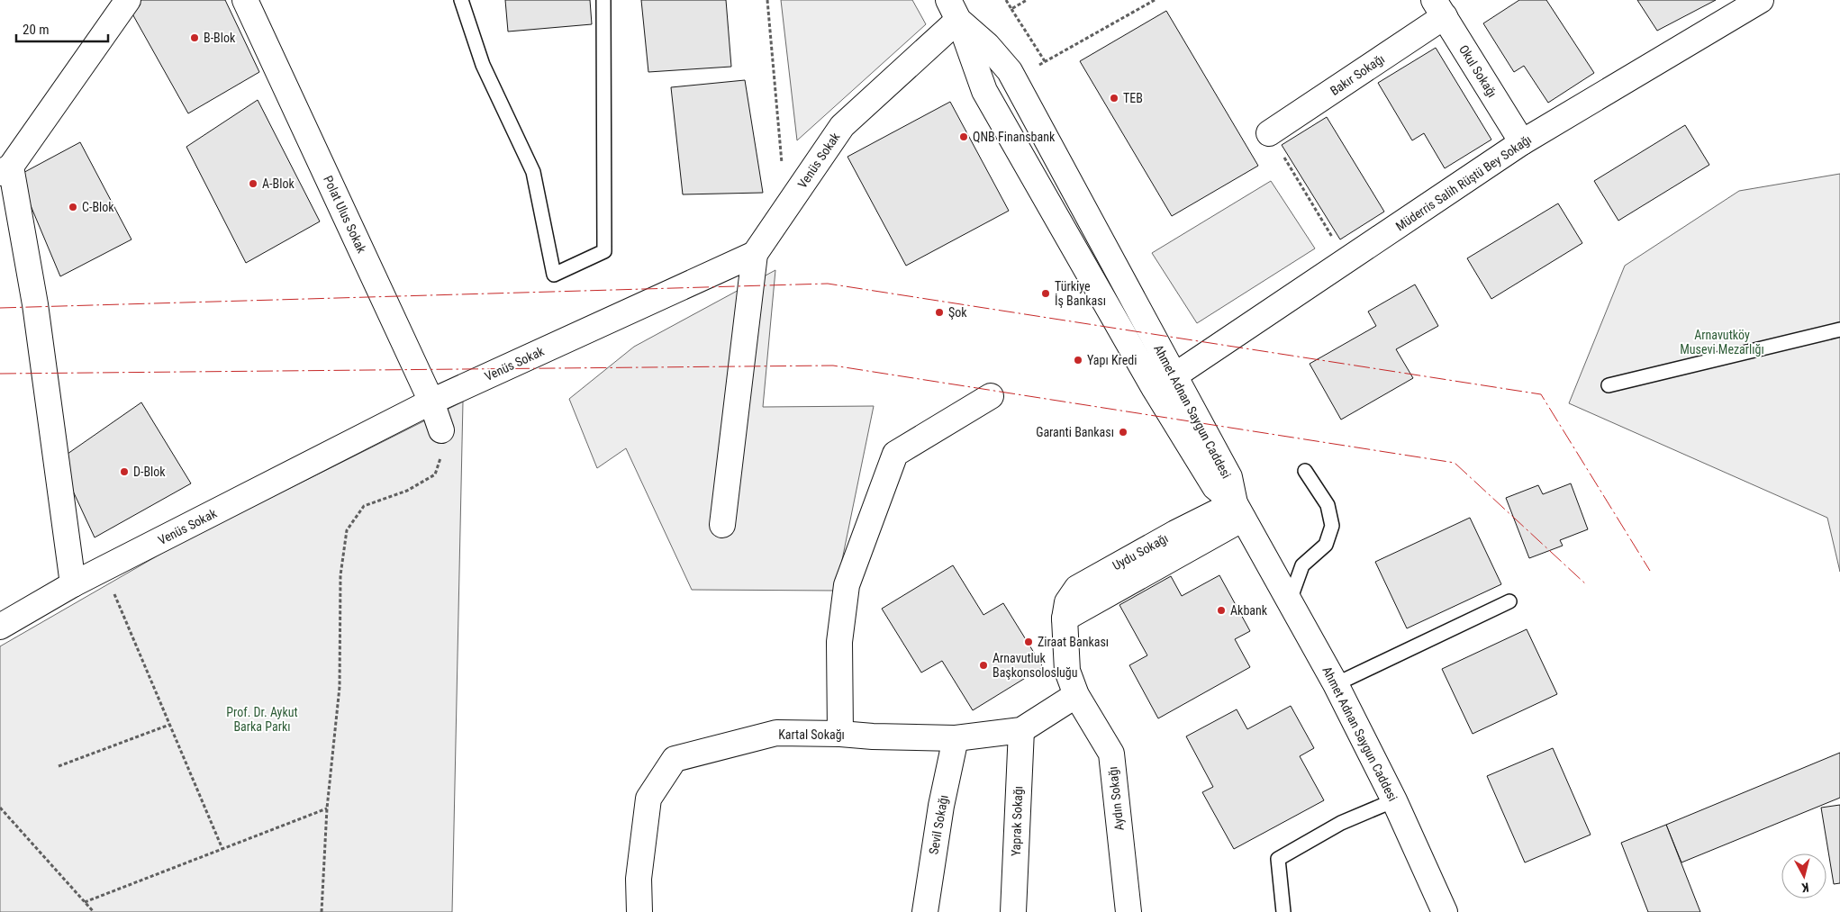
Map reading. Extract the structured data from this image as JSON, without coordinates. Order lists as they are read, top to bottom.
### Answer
{
  "streets": {
    "street": [
      "Okul Sokağı",
      "Bakır Sokağı",
      "Venüs Sokak",
      "Müderris Salih Rüştü Bey Sokağı",
      "Polat Ulus Sokak",
      "Ahmet Adnan Saygun Caddesi",
      "Uydu Sokağı",
      "Kartal Sokağı",
      "Aydın Sokağı",
      "Yaprak Sokağı",
      "Sevil Sokağı"
    ]
  },
  "crossings": [
    ["Okul Sokağı", "Bakır Sokağı"],
    ["Okul Sokağı", "Müderris Salih Rüştü Bey Sokağı"],
    ["Venüs Sokak", "Polat Ulus Sokak"],
    ["Venüs Sokak", "Ahmet Adnan Saygun Caddesi"],
    ["Müderris Salih Rüştü Bey Sokağı", "Ahmet Adnan Saygun Caddesi"],
    ["Ahmet Adnan Saygun Caddesi", "Uydu Sokağı"],
    ["Uydu Sokağı", "Kartal Sokağı"],
    ["Uydu Sokağı", "Aydın Sokağı"],
    ["Kartal Sokağı", "Aydın Sokağı"],
    ["Kartal Sokağı", "Yaprak Sokağı"],
    ["Kartal Sokağı", "Sevil Sokağı"]
  ],
  "parks": ["Arnavutköy Musevi Mezarlığı", "Prof. Dr. Aykut Barka Parkı"],
  "places": [
    "B-Blok",
    "TEB",
    "QNB Finansbank",
    "A-Blok",
    "C-Blok",
    "Türkiye İş Bankası",
    "Şok",
    "Yapı Kredi",
    "Garanti Bankası",
    "D-Blok",
    "Akbank",
    "Ziraat Bankası",
    "Arnavutluk Başkonsolosluğu"
  ],
  "scale_bar": "20 m",
  "north": "bottom"
}
